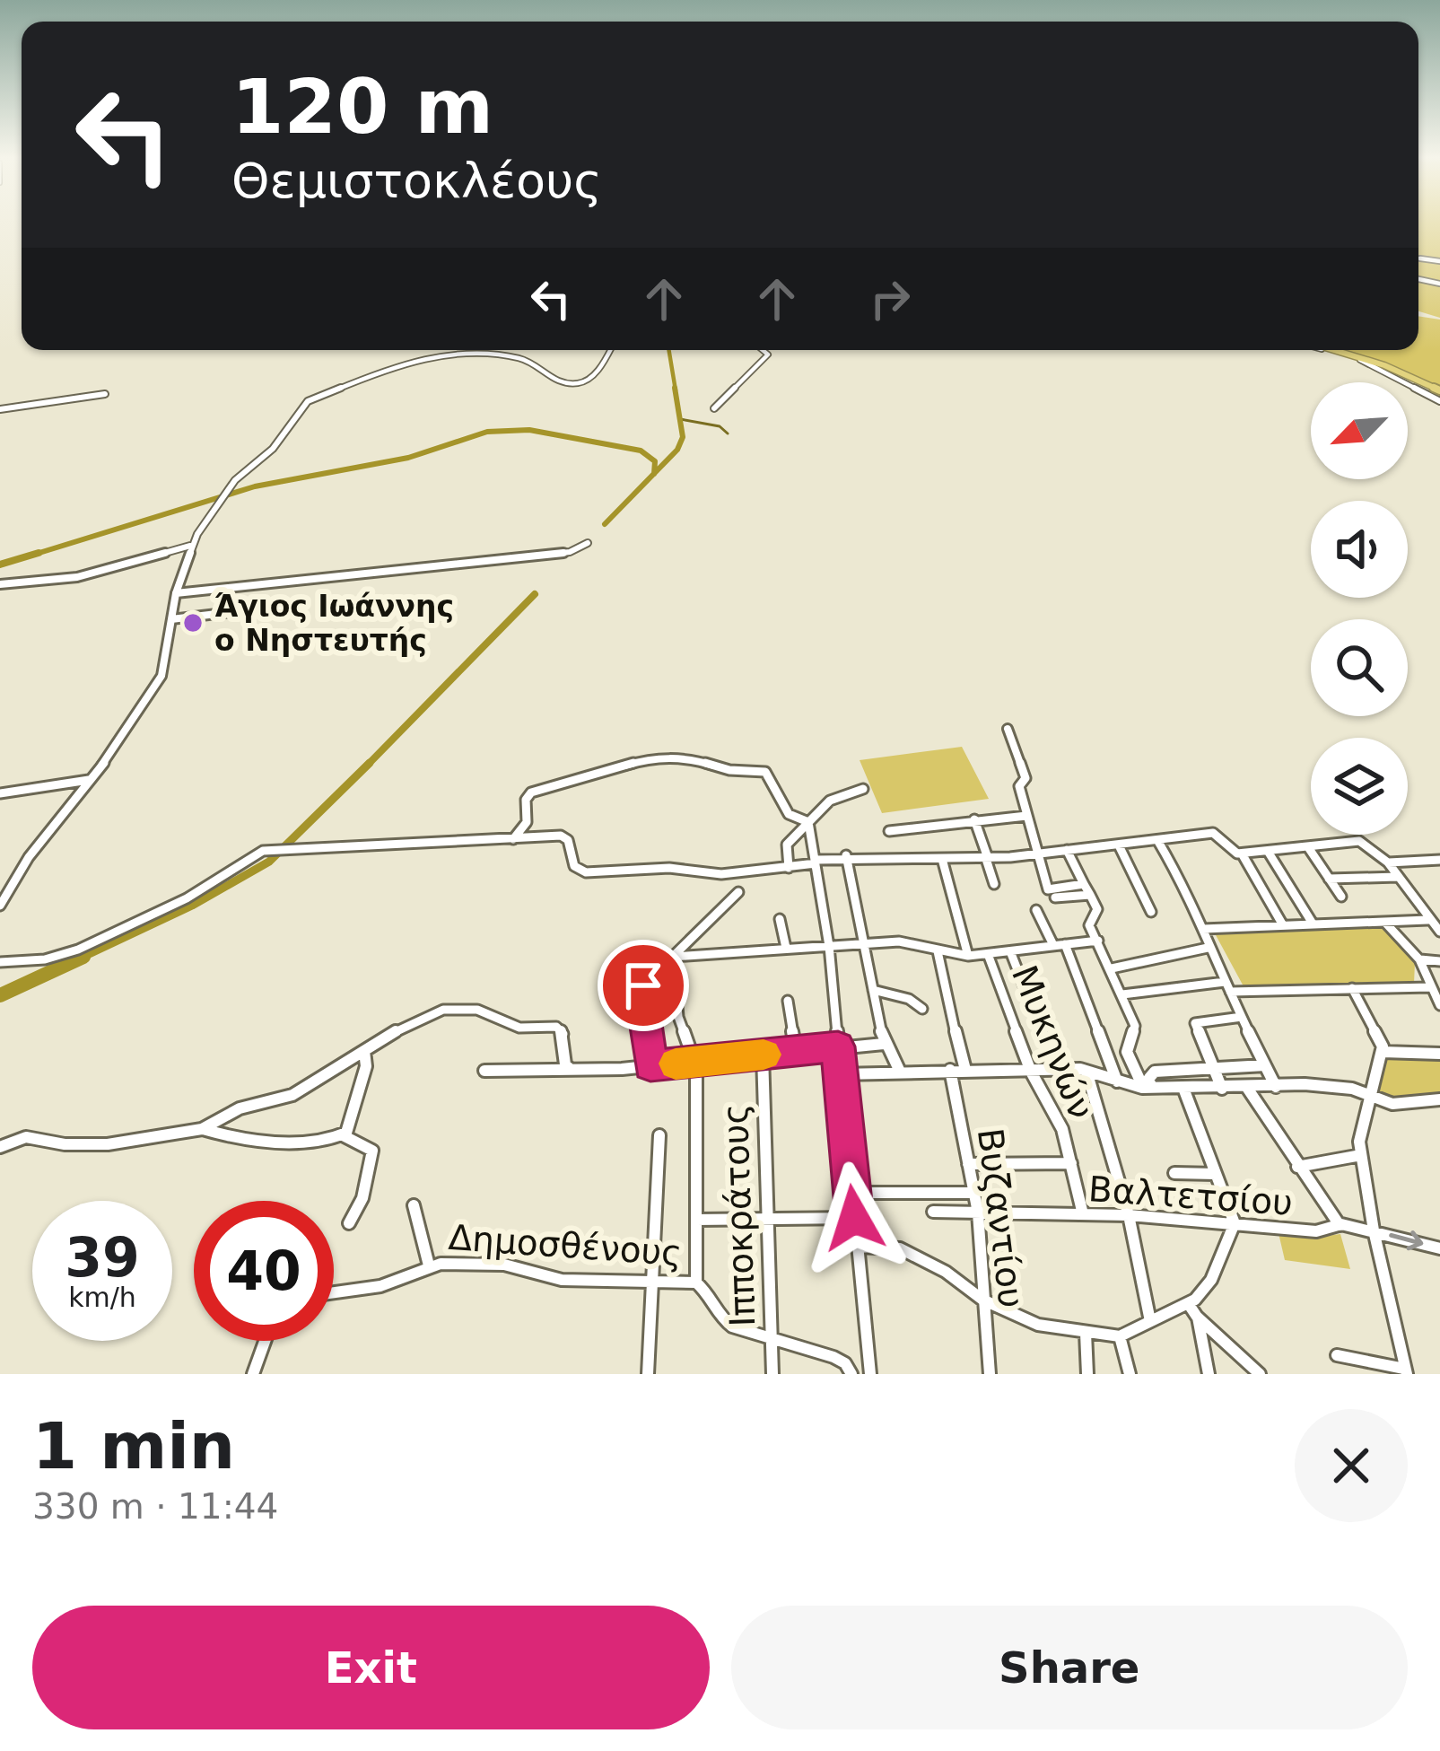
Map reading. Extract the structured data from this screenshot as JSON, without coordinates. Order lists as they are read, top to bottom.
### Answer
{
  "streets": {
    "street": [
      "Μυκηνών",
      "Βαλτετσίου",
      "Ιπποκράτους",
      "Βυζαντίου",
      "Δημοσθένους"
    ]
  },
  "crossings": [
    ["Μυκηνών", "Βαλτετσίου"],
    ["Βαλτετσίου", "Βυζαντίου"],
    ["Ιπποκράτους", "Δημοσθένους"]
  ],
  "places": ["Άγιος Ιωάννης ο Νηστευτής"],
  "north": "bottom left",
  "page": {
    "turn": ["120 m", "Θεμιστοκλέους"],
    "speed": "39 km/h",
    "limit": "40",
    "heading": ["1 min", "330 m · 11:44"],
    "buttons": ["Exit", "Share"]
  }
}
